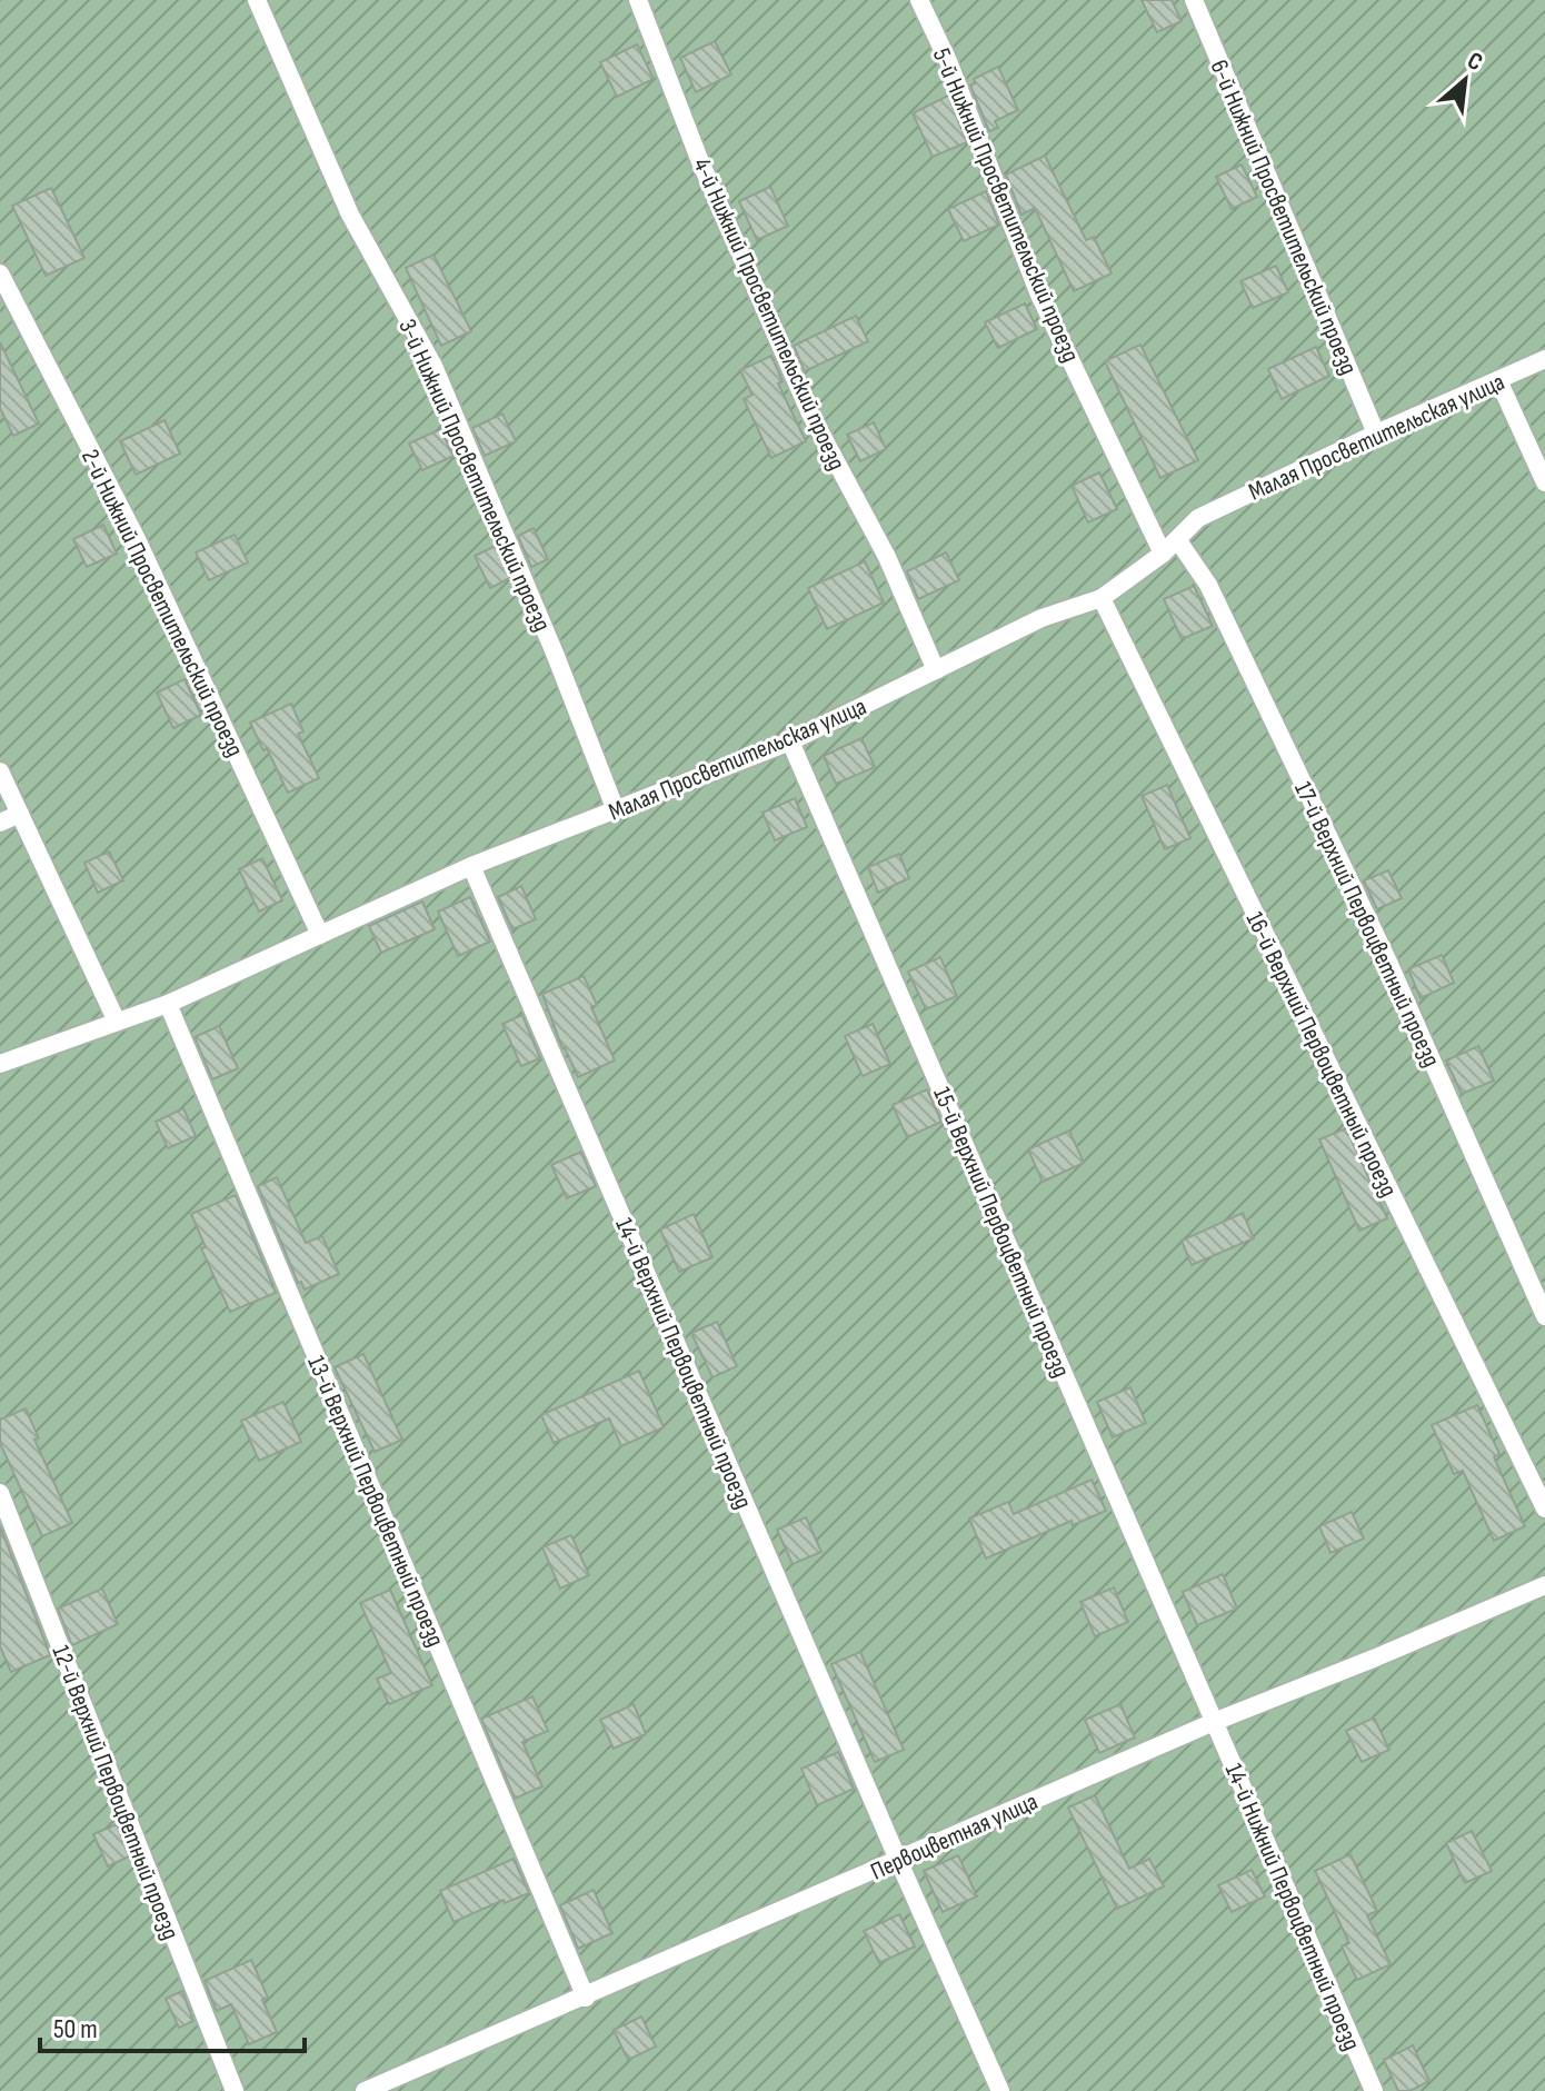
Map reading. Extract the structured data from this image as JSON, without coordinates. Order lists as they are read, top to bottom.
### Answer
{
  "streets": {
    "lane": [
      "5-й Нижний Просветительский проезд",
      "6-й Нижний Просветительский проезд",
      "4-й Нижний Просветительский проезд",
      "Малая Просветительская улица",
      "3-й Нижний Просветительский проезд",
      "2-й Нижний Просветительский проезд",
      "17-й Верхний Первоцветный проезд",
      "16-й Верхний Первоцветный проезд",
      "15-й Верхний Первоцветный проезд",
      "14-й Верхний Первоцветный проезд",
      "13-й Верхний Первоцветный проезд",
      "12-й Верхний Первоцветный проезд",
      "Первоцветная улица",
      "14-й Нижний Первоцветный проезд"
    ]
  },
  "crossings": [
    ["5-й Нижний Просветительский проезд", "Малая Просветительская улица"],
    ["6-й Нижний Просветительский проезд", "Малая Просветительская улица"],
    ["4-й Нижний Просветительский проезд", "Малая Просветительская улица"],
    ["Малая Просветительская улица", "3-й Нижний Просветительский проезд"],
    ["Малая Просветительская улица", "2-й Нижний Просветительский проезд"],
    ["Малая Просветительская улица", "17-й Верхний Первоцветный проезд"],
    ["Малая Просветительская улица", "16-й Верхний Первоцветный проезд"],
    ["Малая Просветительская улица", "15-й Верхний Первоцветный проезд"],
    ["Малая Просветительская улица", "14-й Верхний Первоцветный проезд"],
    ["Малая Просветительская улица", "13-й Верхний Первоцветный проезд"],
    ["15-й Верхний Первоцветный проезд", "Первоцветная улица"],
    ["15-й Верхний Первоцветный проезд", "14-й Нижний Первоцветный проезд"],
    ["14-й Верхний Первоцветный проезд", "Первоцветная улица"],
    ["13-й Верхний Первоцветный проезд", "Первоцветная улица"],
    ["Первоцветная улица", "14-й Нижний Первоцветный проезд"]
  ],
  "scale_bar": "50 m",
  "north": "top right"
}
